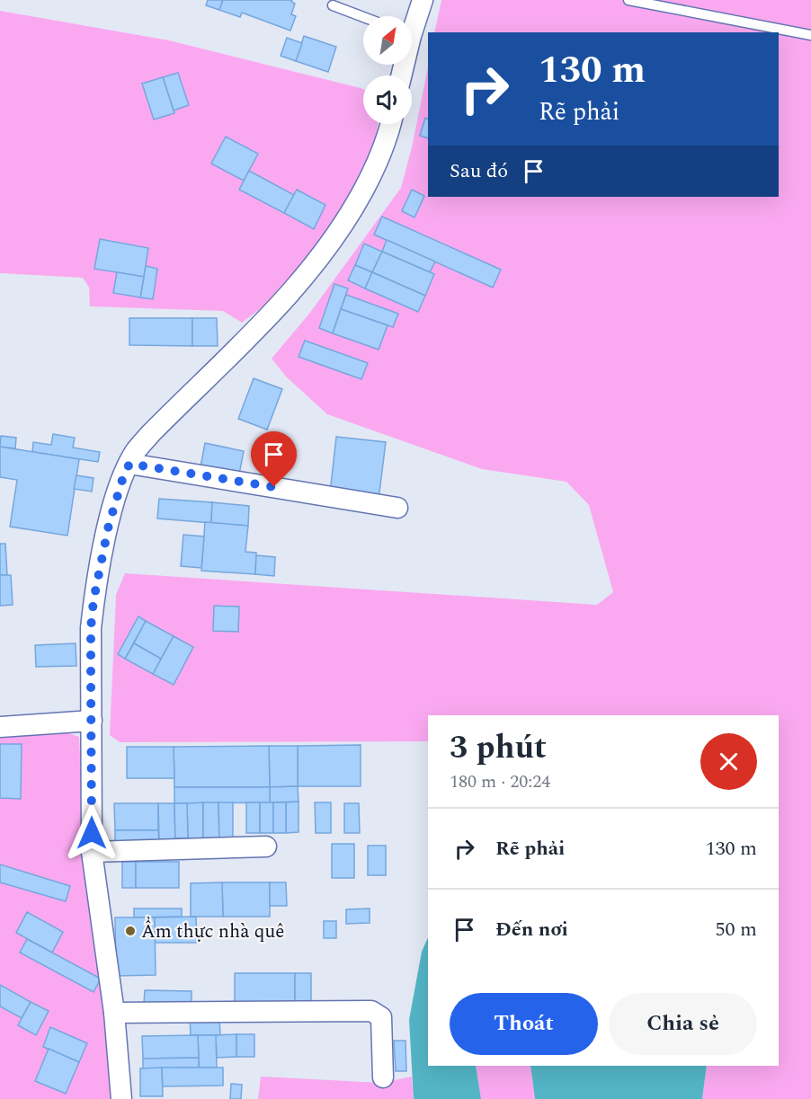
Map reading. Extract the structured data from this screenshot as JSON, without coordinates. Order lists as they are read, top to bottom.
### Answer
{
  "places": ["Ẩm thực nhà quê"],
  "north": "top right",
  "page": {
    "turn": ["130 m", "Rẽ phải"],
    "then": "Sau đó",
    "heading": ["3 phút", "180 m · 20:24"],
    "list": [
      {
        "name": "Rẽ phải",
        "value": "130 m"
      },
      {
        "name": "Đến nơi",
        "value": "50 m"
      }
    ],
    "buttons": ["Thoát", "Chia sẻ"]
  }
}
